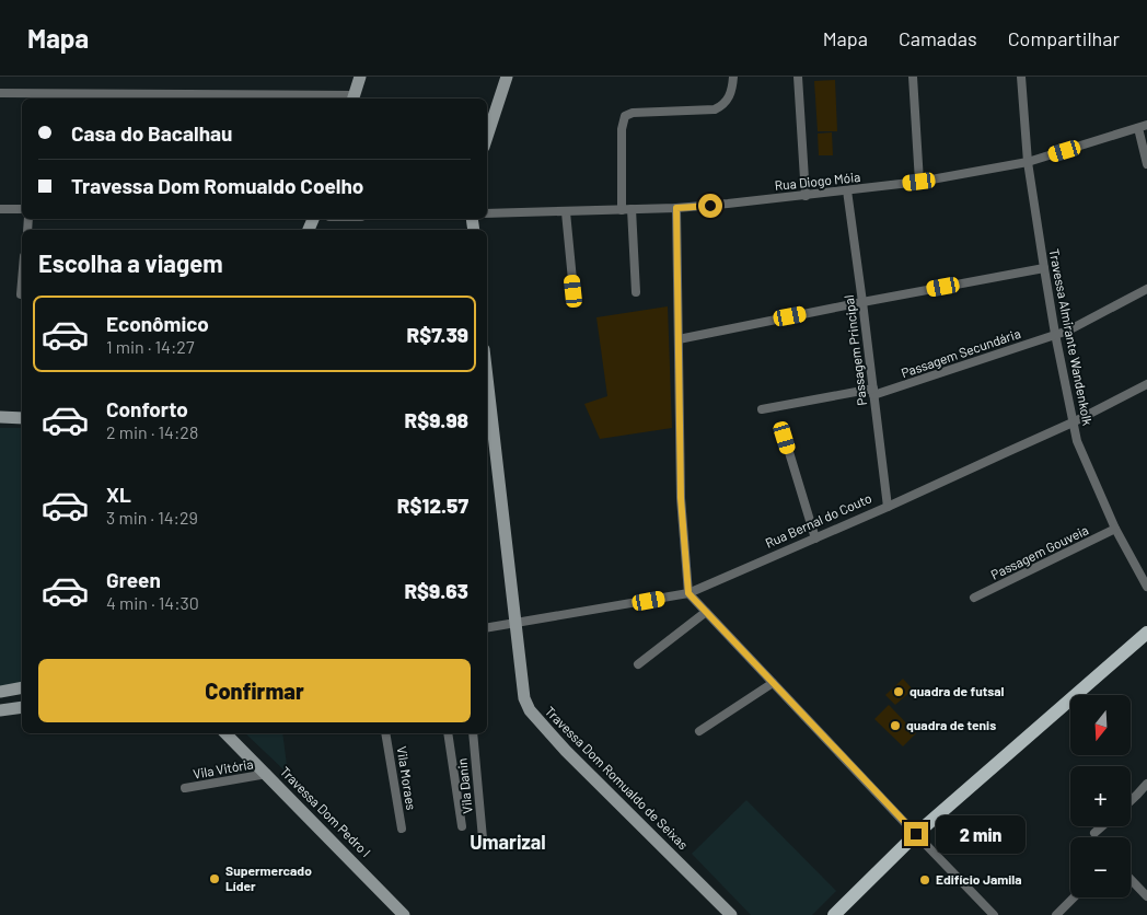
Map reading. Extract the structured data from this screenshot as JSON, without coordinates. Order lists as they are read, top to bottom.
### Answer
{
  "streets": {
    "street": [
      "Rua Diogo Móia",
      "Travessa Almirante Wandenkolk",
      "Passagem Principal",
      "Passagem Secundária",
      "Rua Bernal do Couto",
      "Passagem Gouveia",
      "Vila Vitória",
      "Vila Moraes",
      "Travessa Dom Romualdo de Seixas",
      "Vila Danin",
      "Travessa Dom Pedro I"
    ]
  },
  "crossings": [
    ["Rua Diogo Móia", "Travessa Almirante Wandenkolk"],
    ["Rua Diogo Móia", "Passagem Principal"],
    ["Travessa Almirante Wandenkolk", "Passagem Secundária"],
    ["Travessa Almirante Wandenkolk", "Rua Bernal do Couto"],
    ["Travessa Almirante Wandenkolk", "Passagem Gouveia"],
    ["Passagem Principal", "Passagem Secundária"],
    ["Passagem Principal", "Rua Bernal do Couto"],
    ["Rua Bernal do Couto", "Travessa Dom Romualdo de Seixas"],
    ["Vila Vitória", "Travessa Dom Pedro I"]
  ],
  "districts": ["Umarizal"],
  "places": [
    "quadra de futsal",
    "quadra de tenis",
    "Supermercado Líder",
    "Edifício Jamila"
  ],
  "north": "bottom",
  "page": {
    "header": "Mapa",
    "nav": ["Mapa", "Camadas", "Compartilhar"],
    "banner": ["Casa do Bacalhau", "Travessa Dom Romualdo Coelho"],
    "heading": "Escolha a viagem",
    "list": [
      {
        "name": "Econômico",
        "note": "1 min · 14:27",
        "value": "R$7.39"
      },
      {
        "name": "Conforto",
        "note": "2 min · 14:28",
        "value": "R$9.98"
      },
      {
        "name": "XL",
        "note": "3 min · 14:29",
        "value": "R$12.57"
      },
      {
        "name": "Green",
        "note": "4 min · 14:30",
        "value": "R$9.63"
      }
    ],
    "buttons": "Confirmar",
    "map_buttons": ["+", "−"],
    "bubble": "2 min"
  }
}
